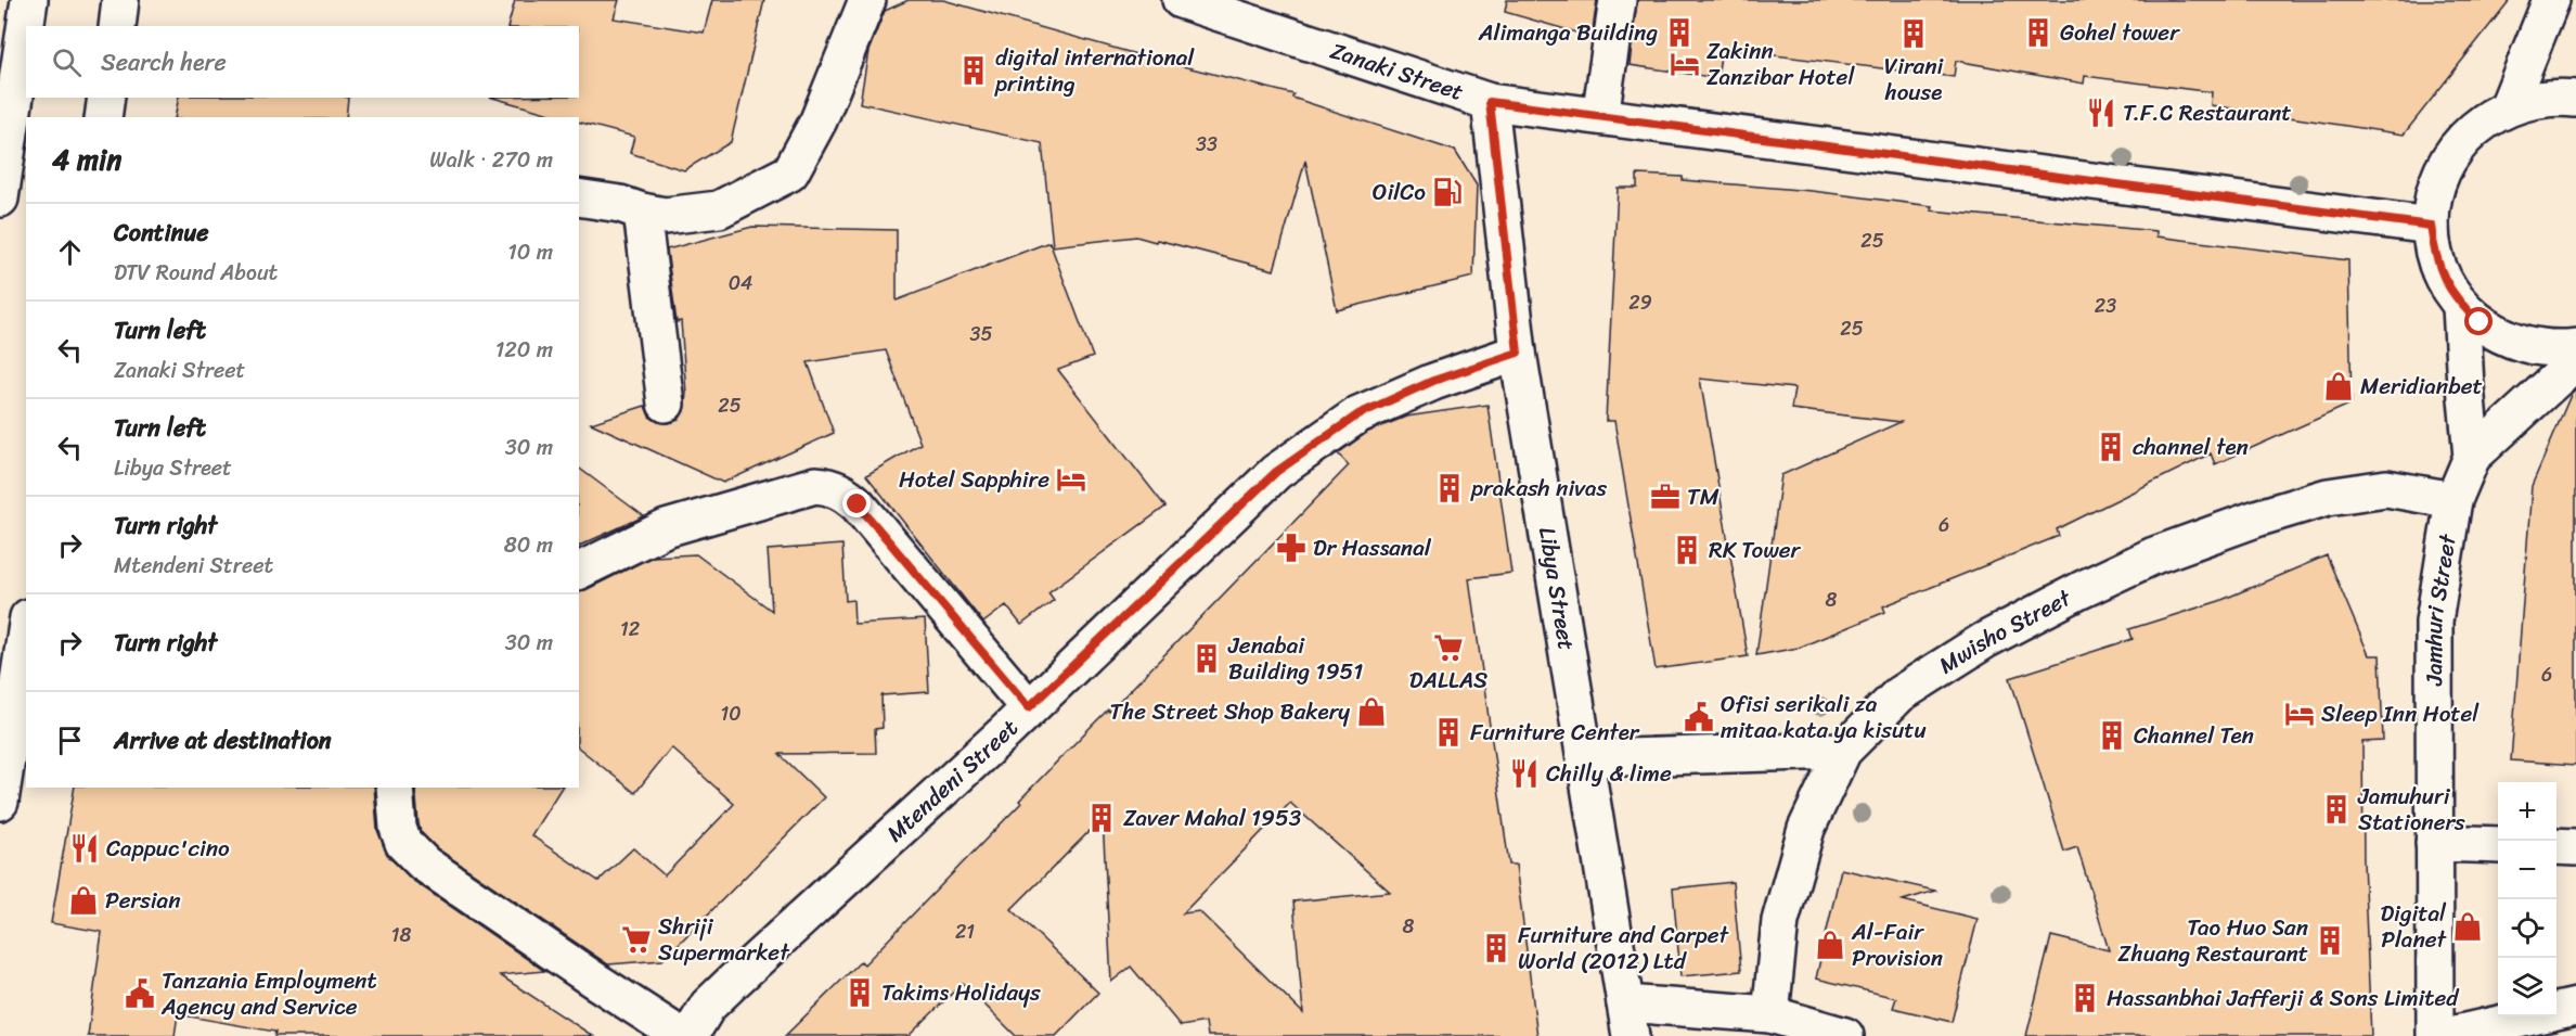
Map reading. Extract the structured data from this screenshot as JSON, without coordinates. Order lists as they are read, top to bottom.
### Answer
{
  "streets": {
    "main road": [
      "Zanaki Street",
      "Libya Street",
      "Jamhuri Street",
      "Mwisho Street",
      "Mtendeni Street"
    ]
  },
  "crossings": [
    ["Zanaki Street", "Libya Street"],
    ["Libya Street", "Mtendeni Street"],
    ["Jamhuri Street", "Mwisho Street"]
  ],
  "places": {
    "building": [
      "Alimanga Building",
      "Gohel tower",
      "Virani house",
      "digital international printing",
      "channel ten",
      "prakash nivas",
      "RK Tower",
      "Jenabai Building 1951",
      "Furniture Center",
      "Channel Ten",
      "Jamuhuri Stationers",
      "Zaver Mahal 1953",
      "Tao Huo San Zhuang Restaurant",
      "Furniture and Carpet World (2012) Ltd",
      "Takims Holidays",
      "Hassanbhai Jafferji & Sons Limited"
    ],
    "hotel": ["Zakinn Zanzibar Hotel", "Hotel Sapphire", "Sleep Inn Hotel"],
    "restaurant": ["T.F.C Restaurant", "Chilly & lime", "Cappuc'cino"],
    "fuel station": ["OilCo"],
    "shop": [
      "Meridianbet",
      "The Street Shop Bakery",
      "Persian",
      "Digital Planet",
      "Al-Fair Provision"
    ],
    "office": ["TM"],
    "pharmacy": ["Dr Hassanal"],
    "supermarket": ["DALLAS", "Shriji Supermarket"],
    "public building": ["Ofisi serikali za mitaa kata ya kisutu", "Tanzania Employment Agency and Service"]
  },
  "house_numbers": [
    "33",
    "25",
    "04",
    "29",
    "23",
    "25",
    "35",
    "25",
    "6",
    "8",
    "12",
    "6",
    "10",
    "8",
    "21",
    "18"
  ],
  "page": {
    "search": "Search here",
    "heading": ["4 min", "Walk · 270 m"],
    "list": [
      ["Continue", "DTV Round About", "10 m"],
      ["Turn left", "Zanaki Street", "120 m"],
      ["Turn left", "Libya Street", "30 m"],
      ["Turn right", "Mtendeni Street", "80 m"],
      ["Turn right", "30 m"],
      "Arrive at destination"
    ],
    "map_buttons": ["+", "−"]
  }
}
